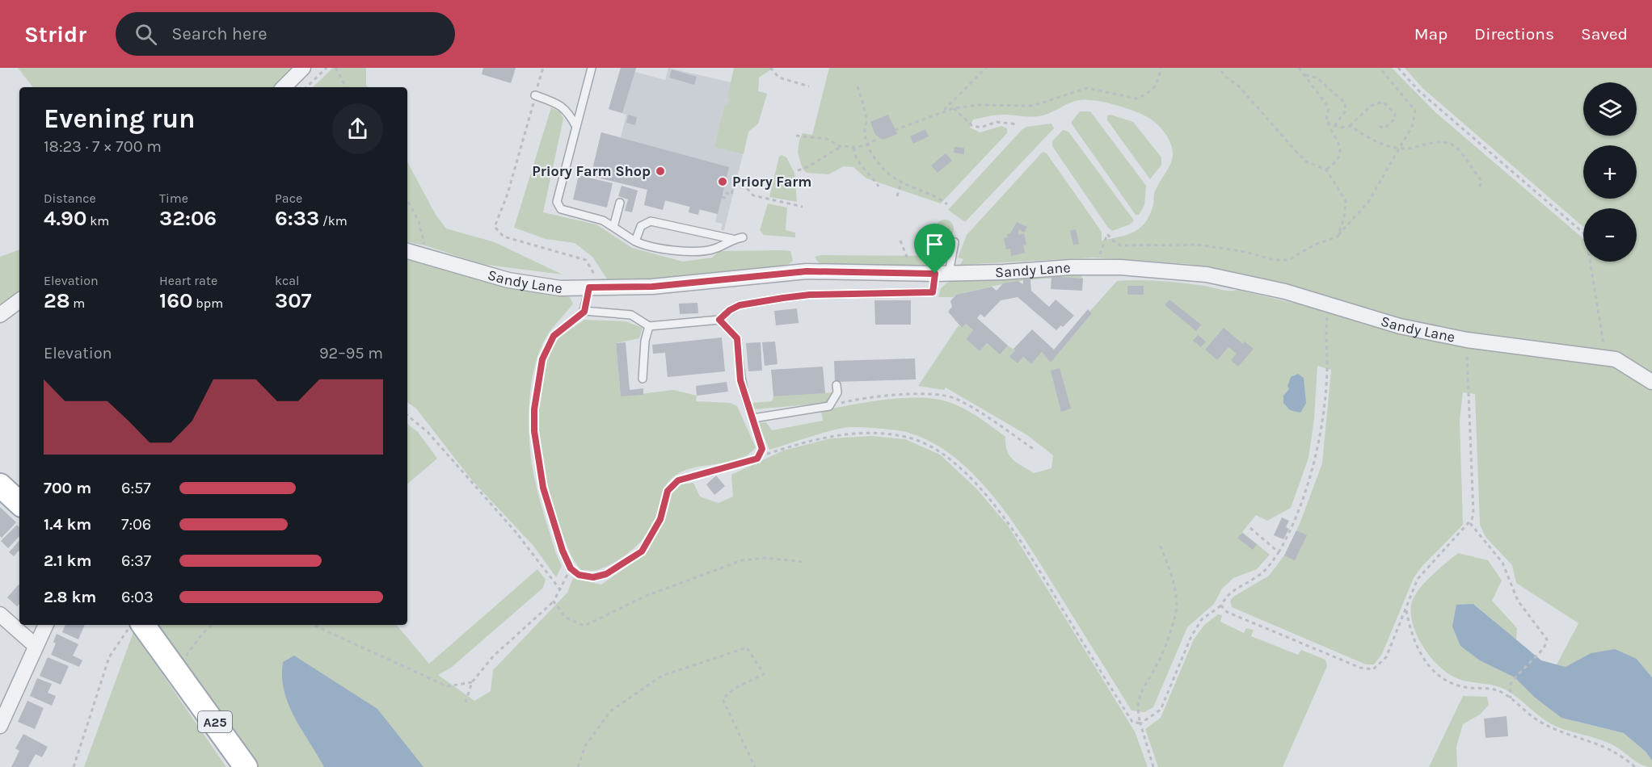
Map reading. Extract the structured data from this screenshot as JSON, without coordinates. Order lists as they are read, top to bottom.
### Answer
{
  "streets": {
    "main road": ["A25"],
    "street": ["Sandy Lane"]
  },
  "places": ["Priory Farm Shop", "Priory Farm"],
  "page": {
    "header": "Stridr",
    "search": "Search here",
    "nav": ["Map", "Directions", "Saved"],
    "map_buttons": ["+", "−"],
    "heading": ["Evening run", "18:23 · 7 × 700 m"],
    "stats": [
      ["Distance", "4.90 km"],
      ["Time", "32:06"],
      ["Pace", "6:33 /km"],
      ["Elevation", "28 m"],
      ["Heart rate", "160 bpm"],
      ["kcal", "307"]
    ],
    "chart": ["Elevation", "92–95 m"],
    "list": [
      {
        "name": "700 m",
        "note": "6:57"
      },
      {
        "name": "1.4 km",
        "note": "7:06"
      },
      {
        "name": "2.1 km",
        "note": "6:37"
      },
      {
        "name": "2.8 km",
        "note": "6:03"
      }
    ]
  }
}
